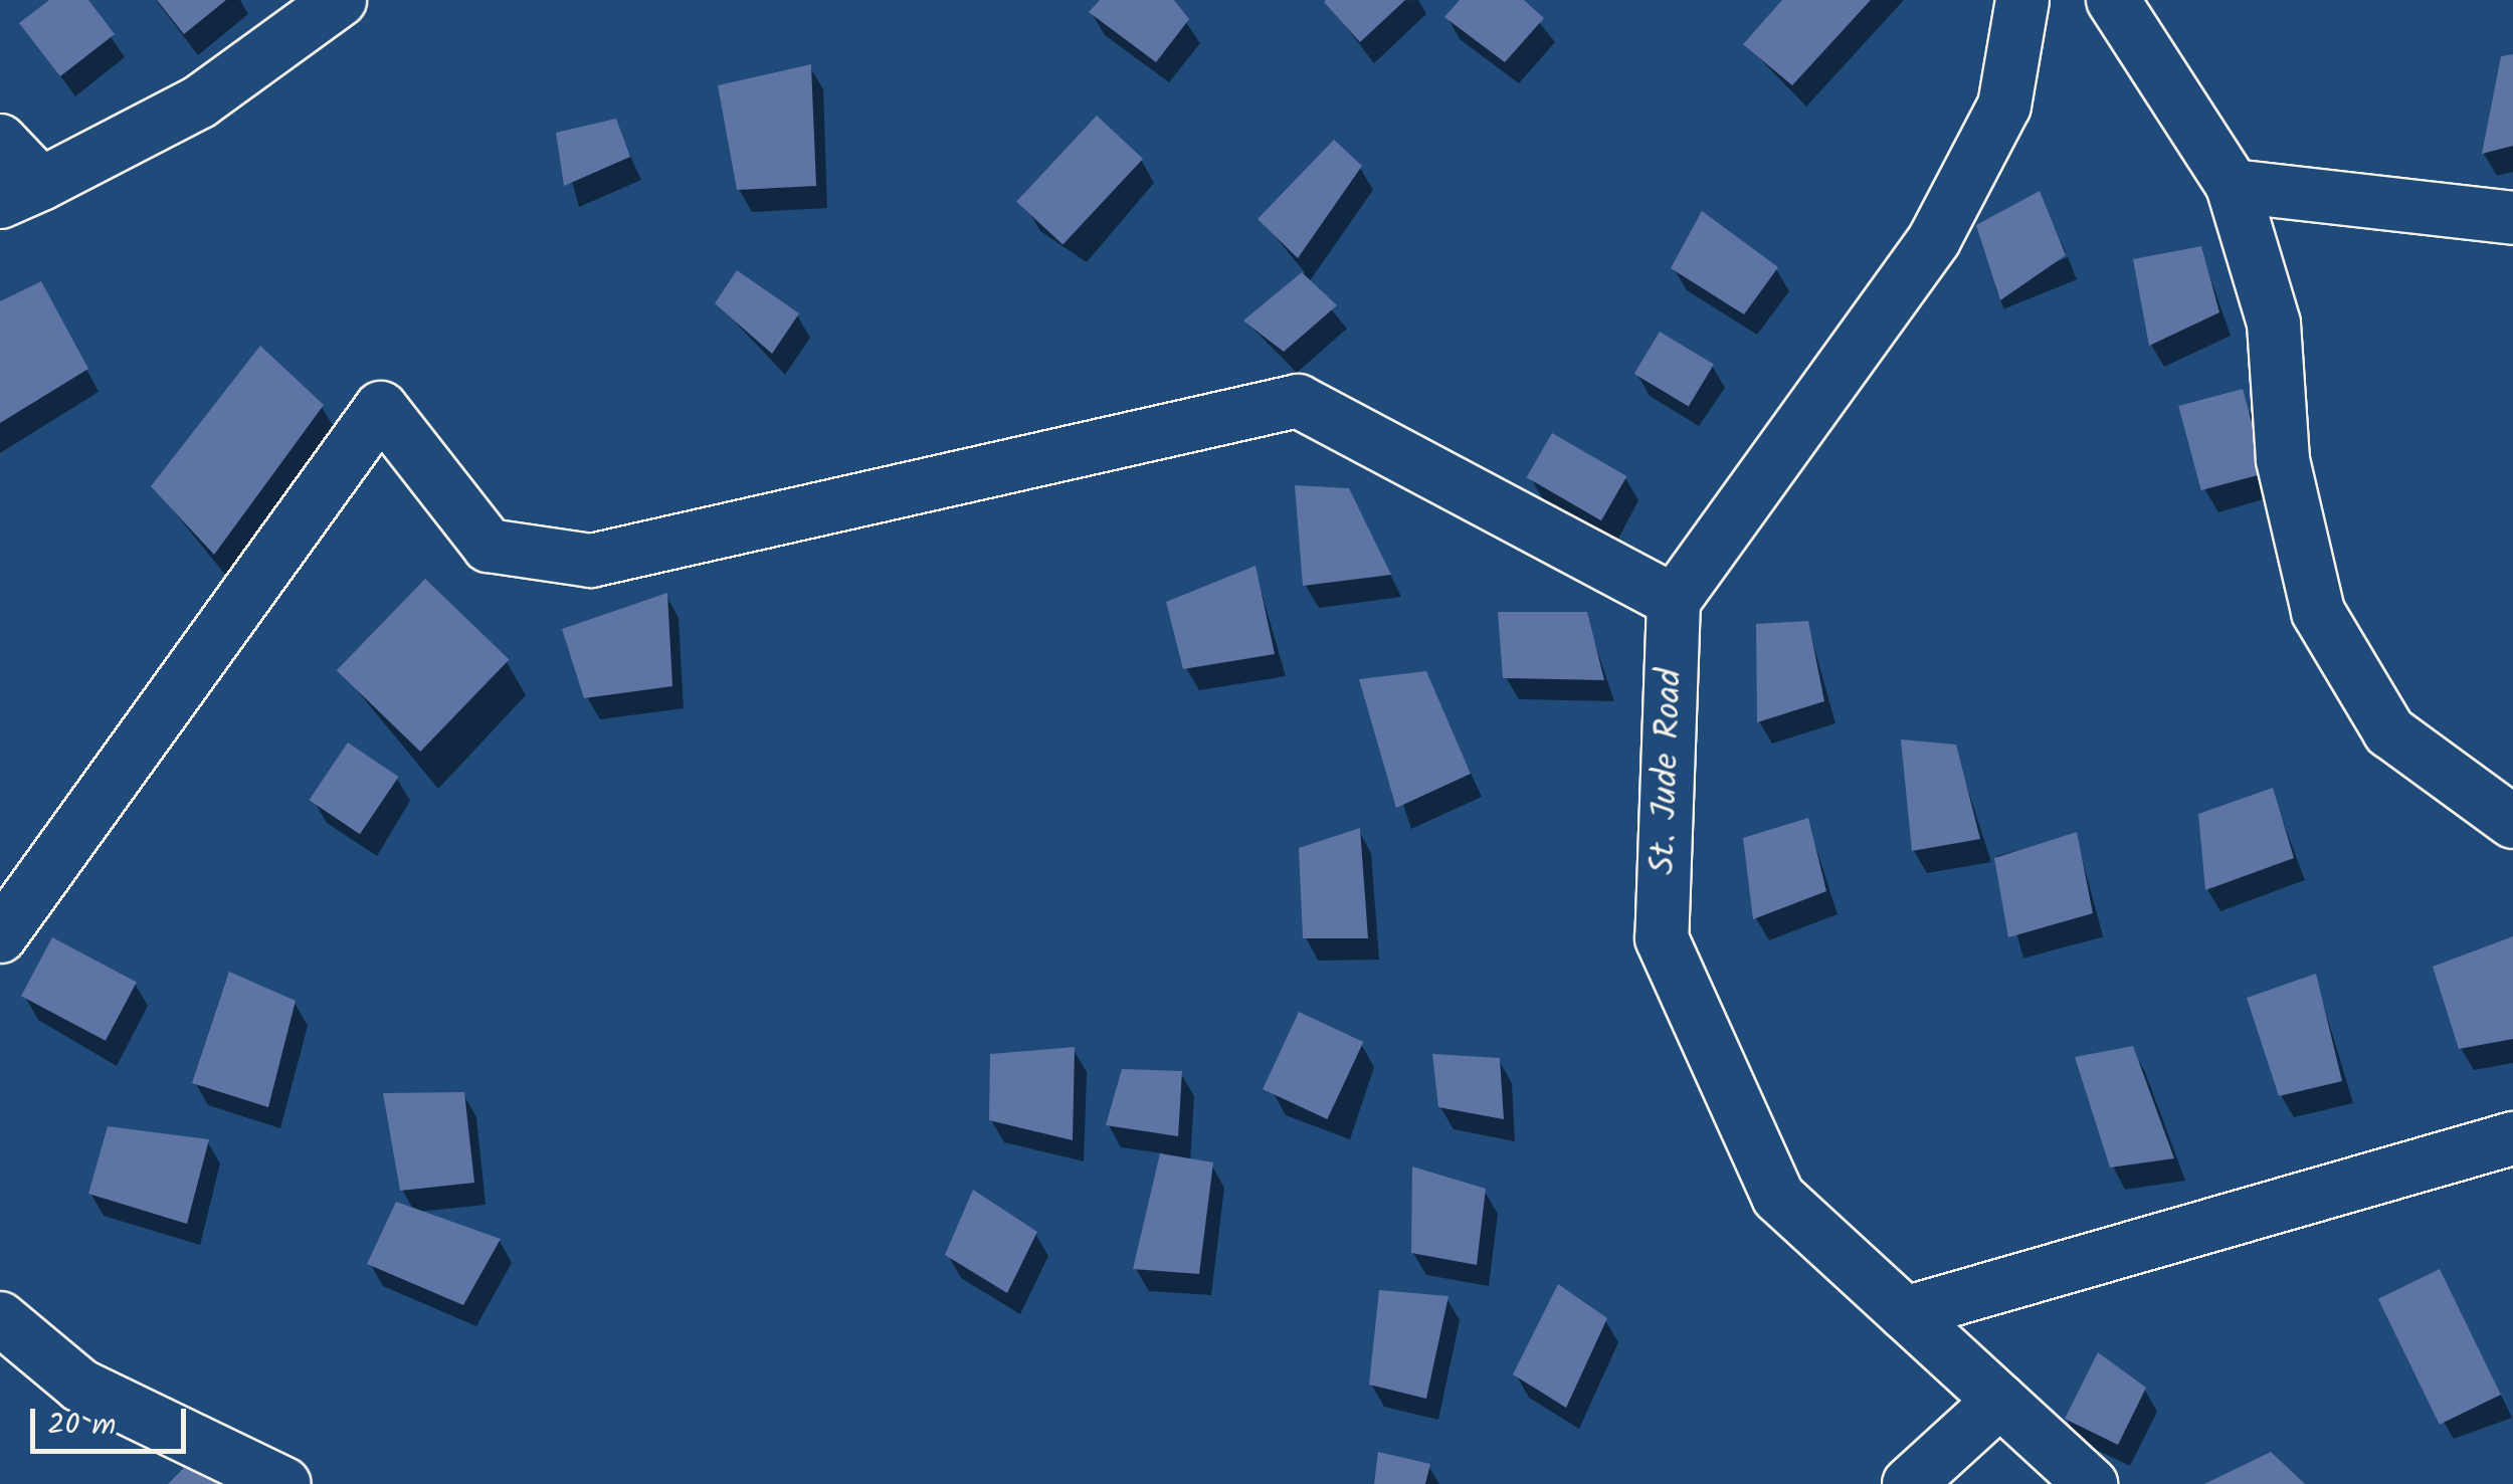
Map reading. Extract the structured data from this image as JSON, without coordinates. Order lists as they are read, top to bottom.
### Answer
{
  "streets": {
    "street": ["St. Jude Road"]
  },
  "scale_bar": "20 m"
}
